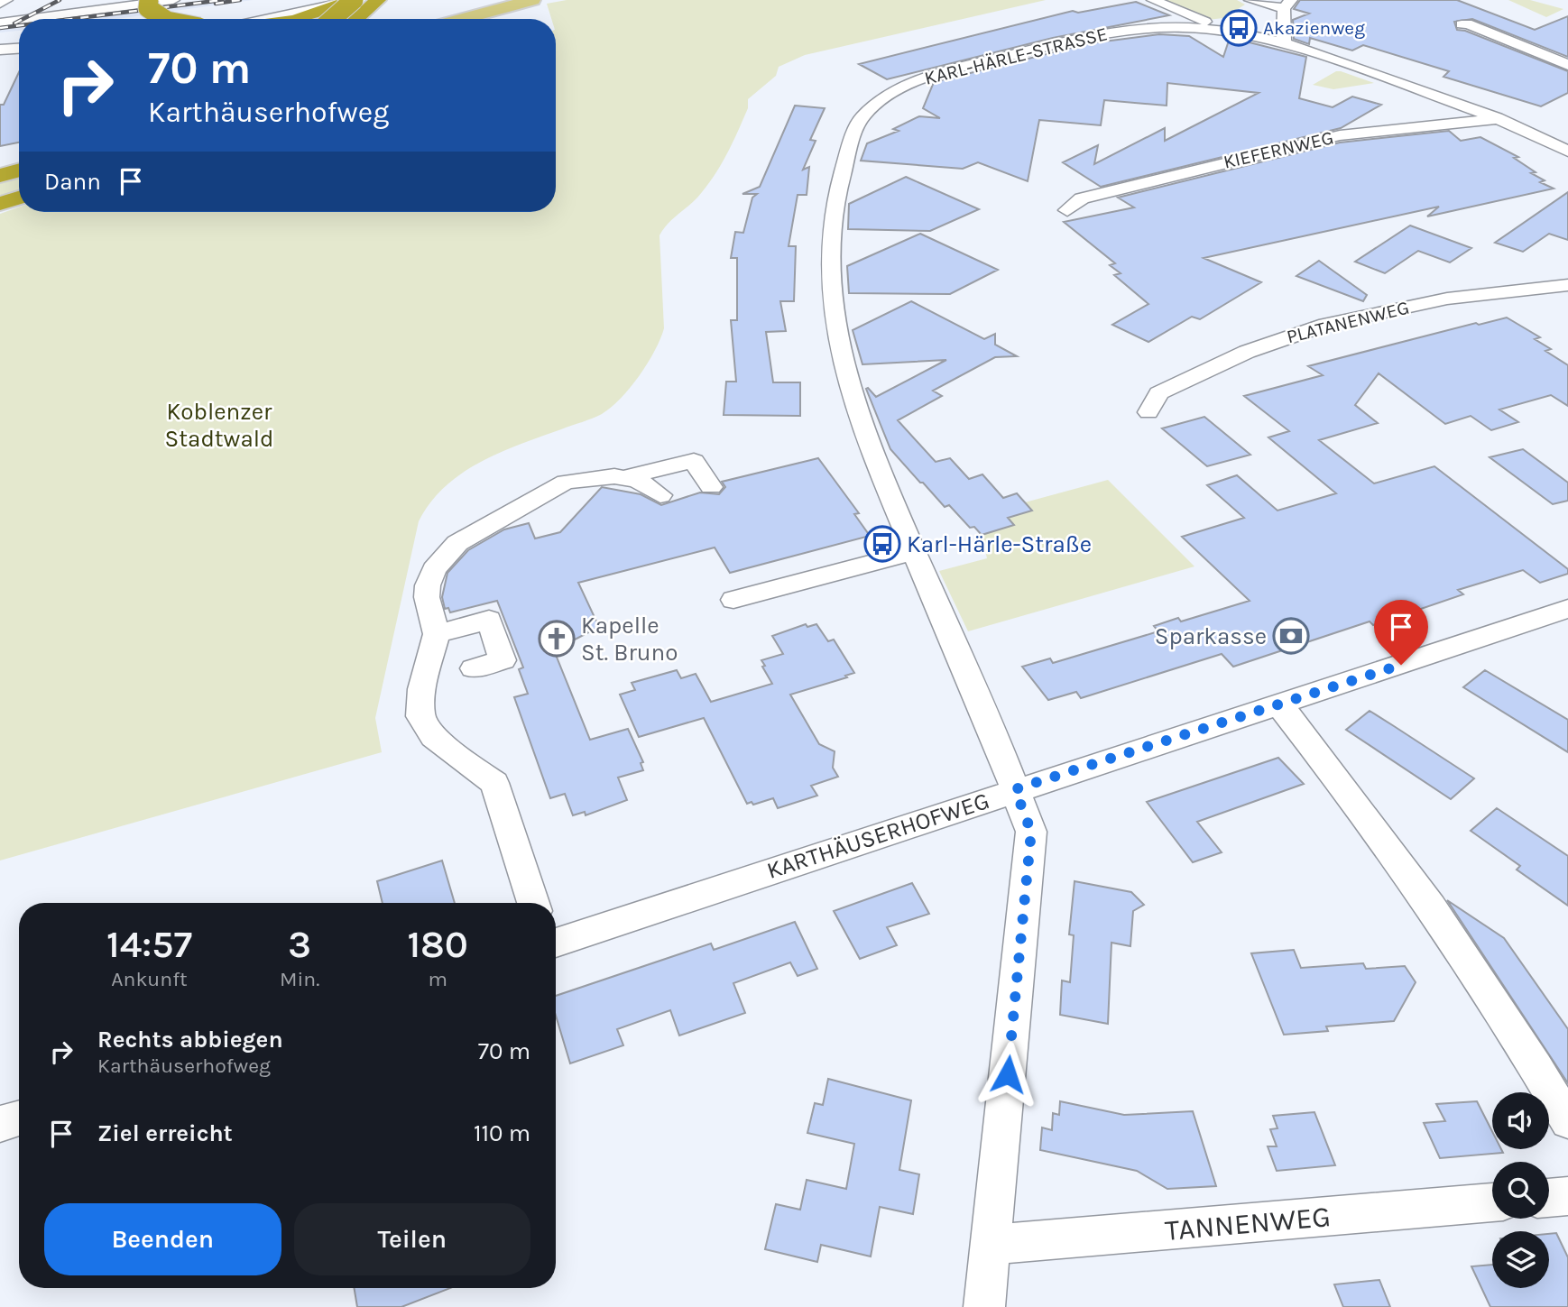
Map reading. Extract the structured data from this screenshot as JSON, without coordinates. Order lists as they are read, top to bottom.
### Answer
{
  "streets": {
    "street": [
      "KARL-HÄRLE-STRASSE",
      "KIEFERNWEG",
      "PLATANENWEG",
      "KARTHÄUSERHOFWEG",
      "TANNENWEG"
    ]
  },
  "crossings": [
    ["KARL-HÄRLE-STRASSE", "KIEFERNWEG"],
    ["KARL-HÄRLE-STRASSE", "KARTHÄUSERHOFWEG"],
    ["KARL-HÄRLE-STRASSE", "TANNENWEG"]
  ],
  "parks": ["Koblenzer Stadtwald"],
  "places": {
    "bus stop": ["Akazienweg", "Karl-Härle-Straße"],
    "bank": ["Sparkasse"],
    "church": ["Kapelle St. Bruno"]
  },
  "page": {
    "turn": ["70 m", "Karthäuserhofweg"],
    "then": "Dann",
    "eta": [
      "14:57",
      "Ankunft",
      "3",
      "Min.",
      "180",
      "m"
    ],
    "list": [
      {
        "name": "Rechts abbiegen",
        "note": "Karthäuserhofweg",
        "value": "70 m"
      },
      {
        "name": "Ziel erreicht",
        "value": "110 m"
      }
    ],
    "buttons": ["Beenden", "Teilen"]
  }
}
